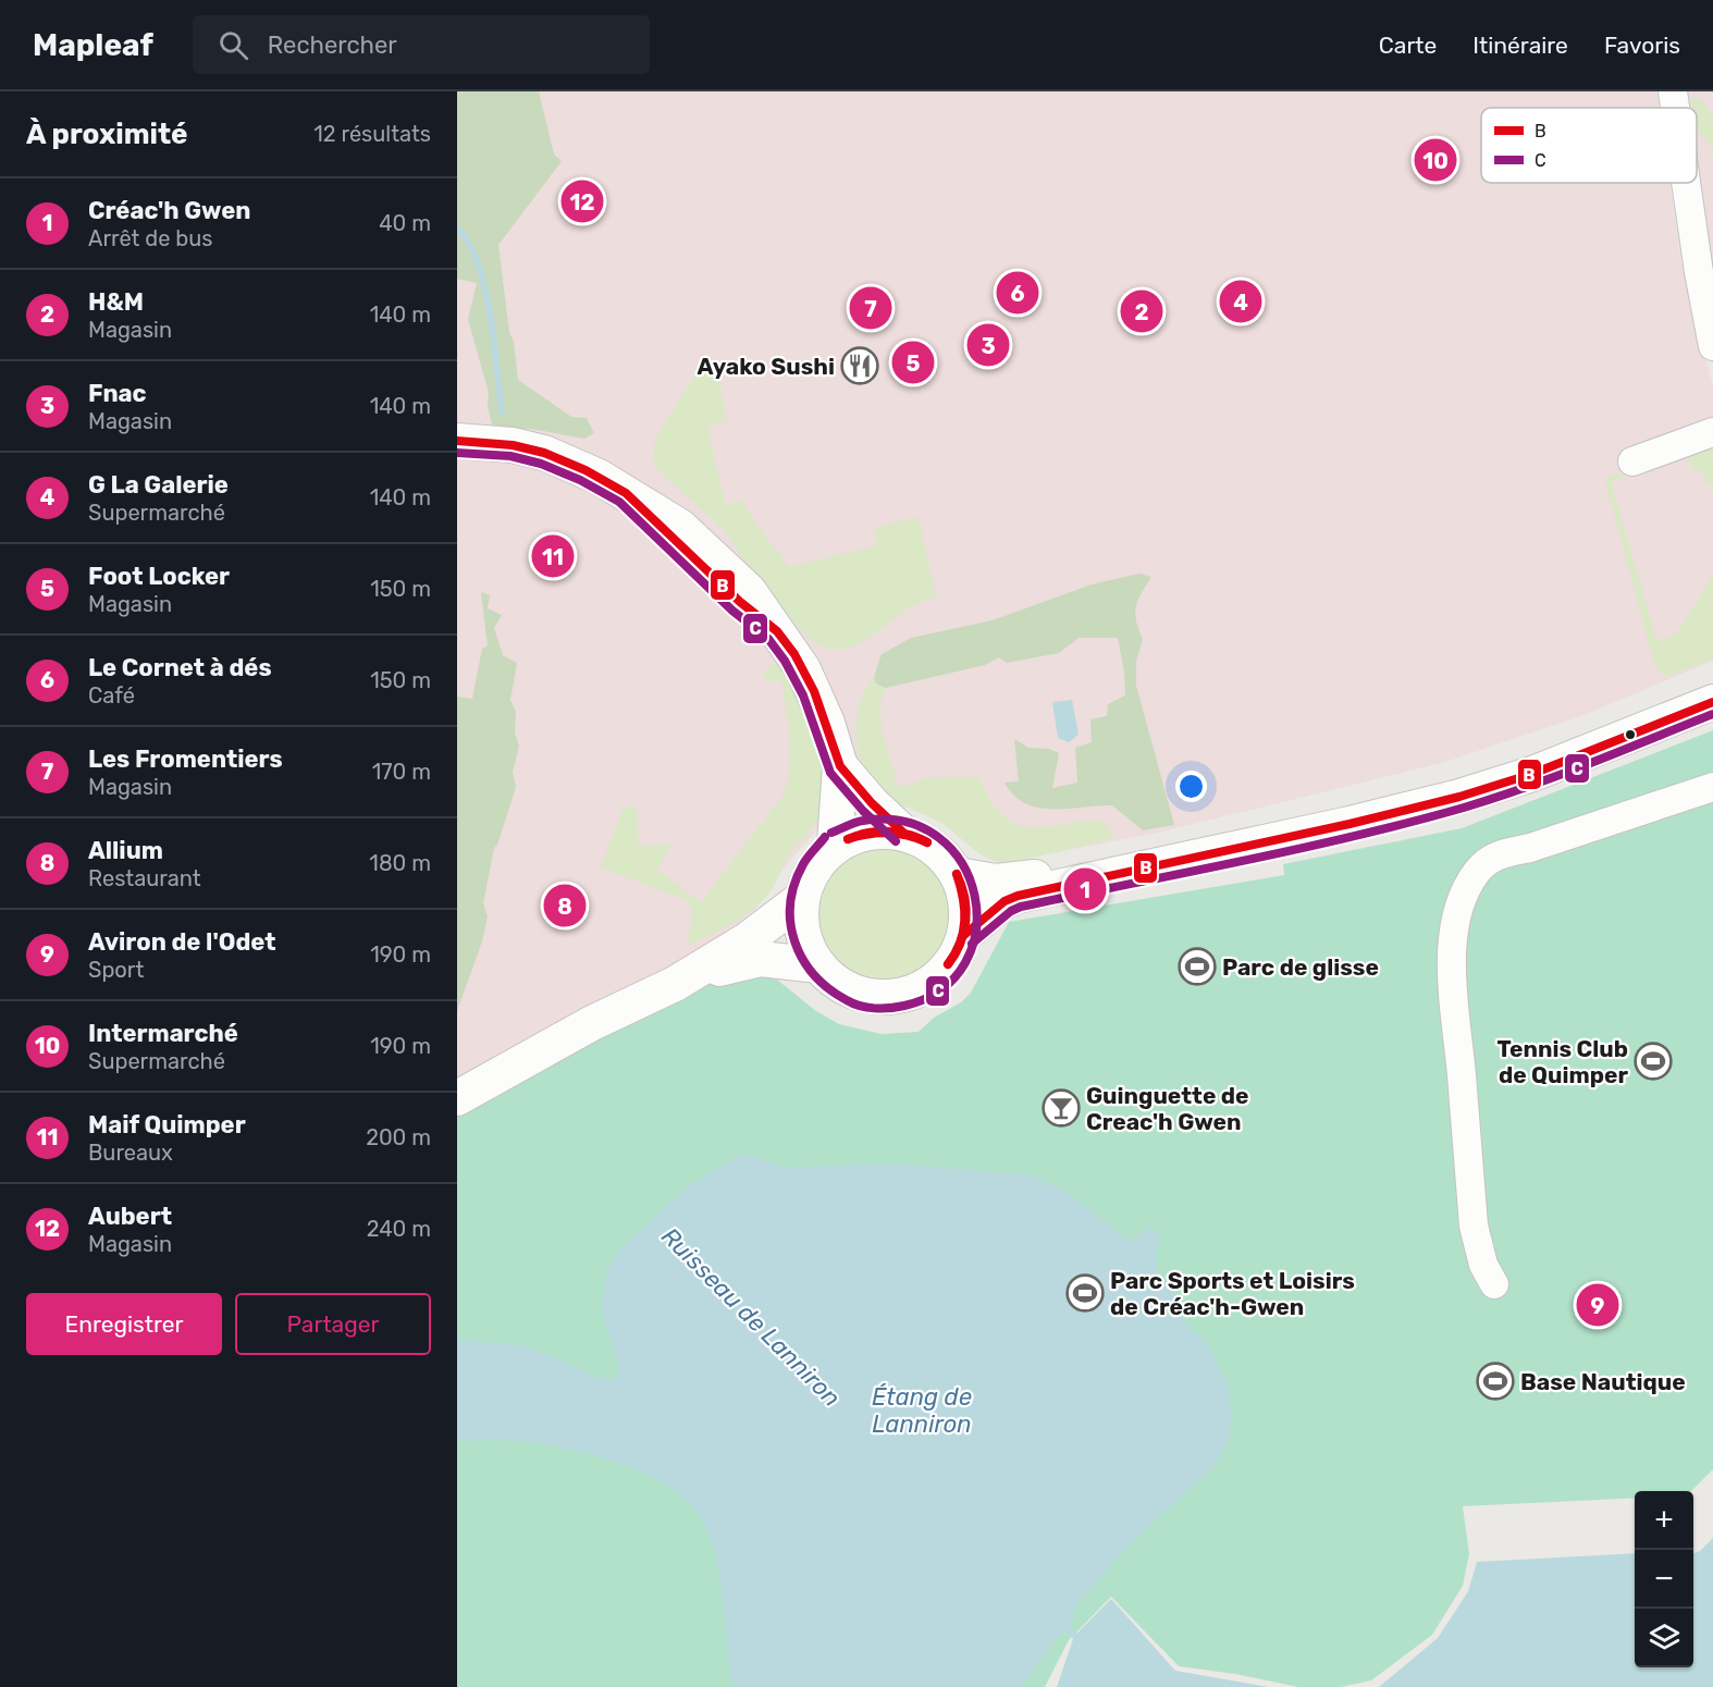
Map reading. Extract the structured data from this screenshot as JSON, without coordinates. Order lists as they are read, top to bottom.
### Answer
{
  "water": ["Ruisseau de Lanniron", "Étang de Lanniron"],
  "places": {
    "restaurant": ["Ayako Sushi"],
    "sports": [
      "Parc de glisse",
      "Tennis Club de Quimper",
      "Parc Sports et Loisirs de Créac'h-Gwen",
      "Base Nautique"
    ],
    "bar": ["Guinguette de Creac'h Gwen"]
  },
  "lines": ["transit line B", "transit line C"],
  "legend": ["B", "C"],
  "page": {
    "header": "Mapleaf",
    "search": "Rechercher",
    "nav": ["Carte", "Itinéraire", "Favoris"],
    "heading": ["À proximité", "12 résultats"],
    "pins": [
      "10",
      "12",
      "6",
      "4",
      "7",
      "2",
      "3",
      "5",
      "11",
      "1",
      "8",
      "9"
    ],
    "list": [
      {
        "mark": "1",
        "name": "Créac'h Gwen",
        "note": "Arrêt de bus",
        "value": "40 m"
      },
      {
        "mark": "2",
        "name": "H&M",
        "note": "Magasin",
        "value": "140 m"
      },
      {
        "mark": "3",
        "name": "Fnac",
        "note": "Magasin",
        "value": "140 m"
      },
      {
        "mark": "4",
        "name": "G La Galerie",
        "note": "Supermarché",
        "value": "140 m"
      },
      {
        "mark": "5",
        "name": "Foot Locker",
        "note": "Magasin",
        "value": "150 m"
      },
      {
        "mark": "6",
        "name": "Le Cornet à dés",
        "note": "Café",
        "value": "150 m"
      },
      {
        "mark": "7",
        "name": "Les Fromentiers",
        "note": "Magasin",
        "value": "170 m"
      },
      {
        "mark": "8",
        "name": "Allium",
        "note": "Restaurant",
        "value": "180 m"
      },
      {
        "mark": "9",
        "name": "Aviron de l'Odet",
        "note": "Sport",
        "value": "190 m"
      },
      {
        "mark": "10",
        "name": "Intermarché",
        "note": "Supermarché",
        "value": "190 m"
      },
      {
        "mark": "11",
        "name": "Maif Quimper",
        "note": "Bureaux",
        "value": "200 m"
      },
      {
        "mark": "12",
        "name": "Aubert",
        "note": "Magasin",
        "value": "240 m"
      }
    ],
    "buttons": ["Enregistrer", "Partager"],
    "map_buttons": ["+", "−"]
  }
}
